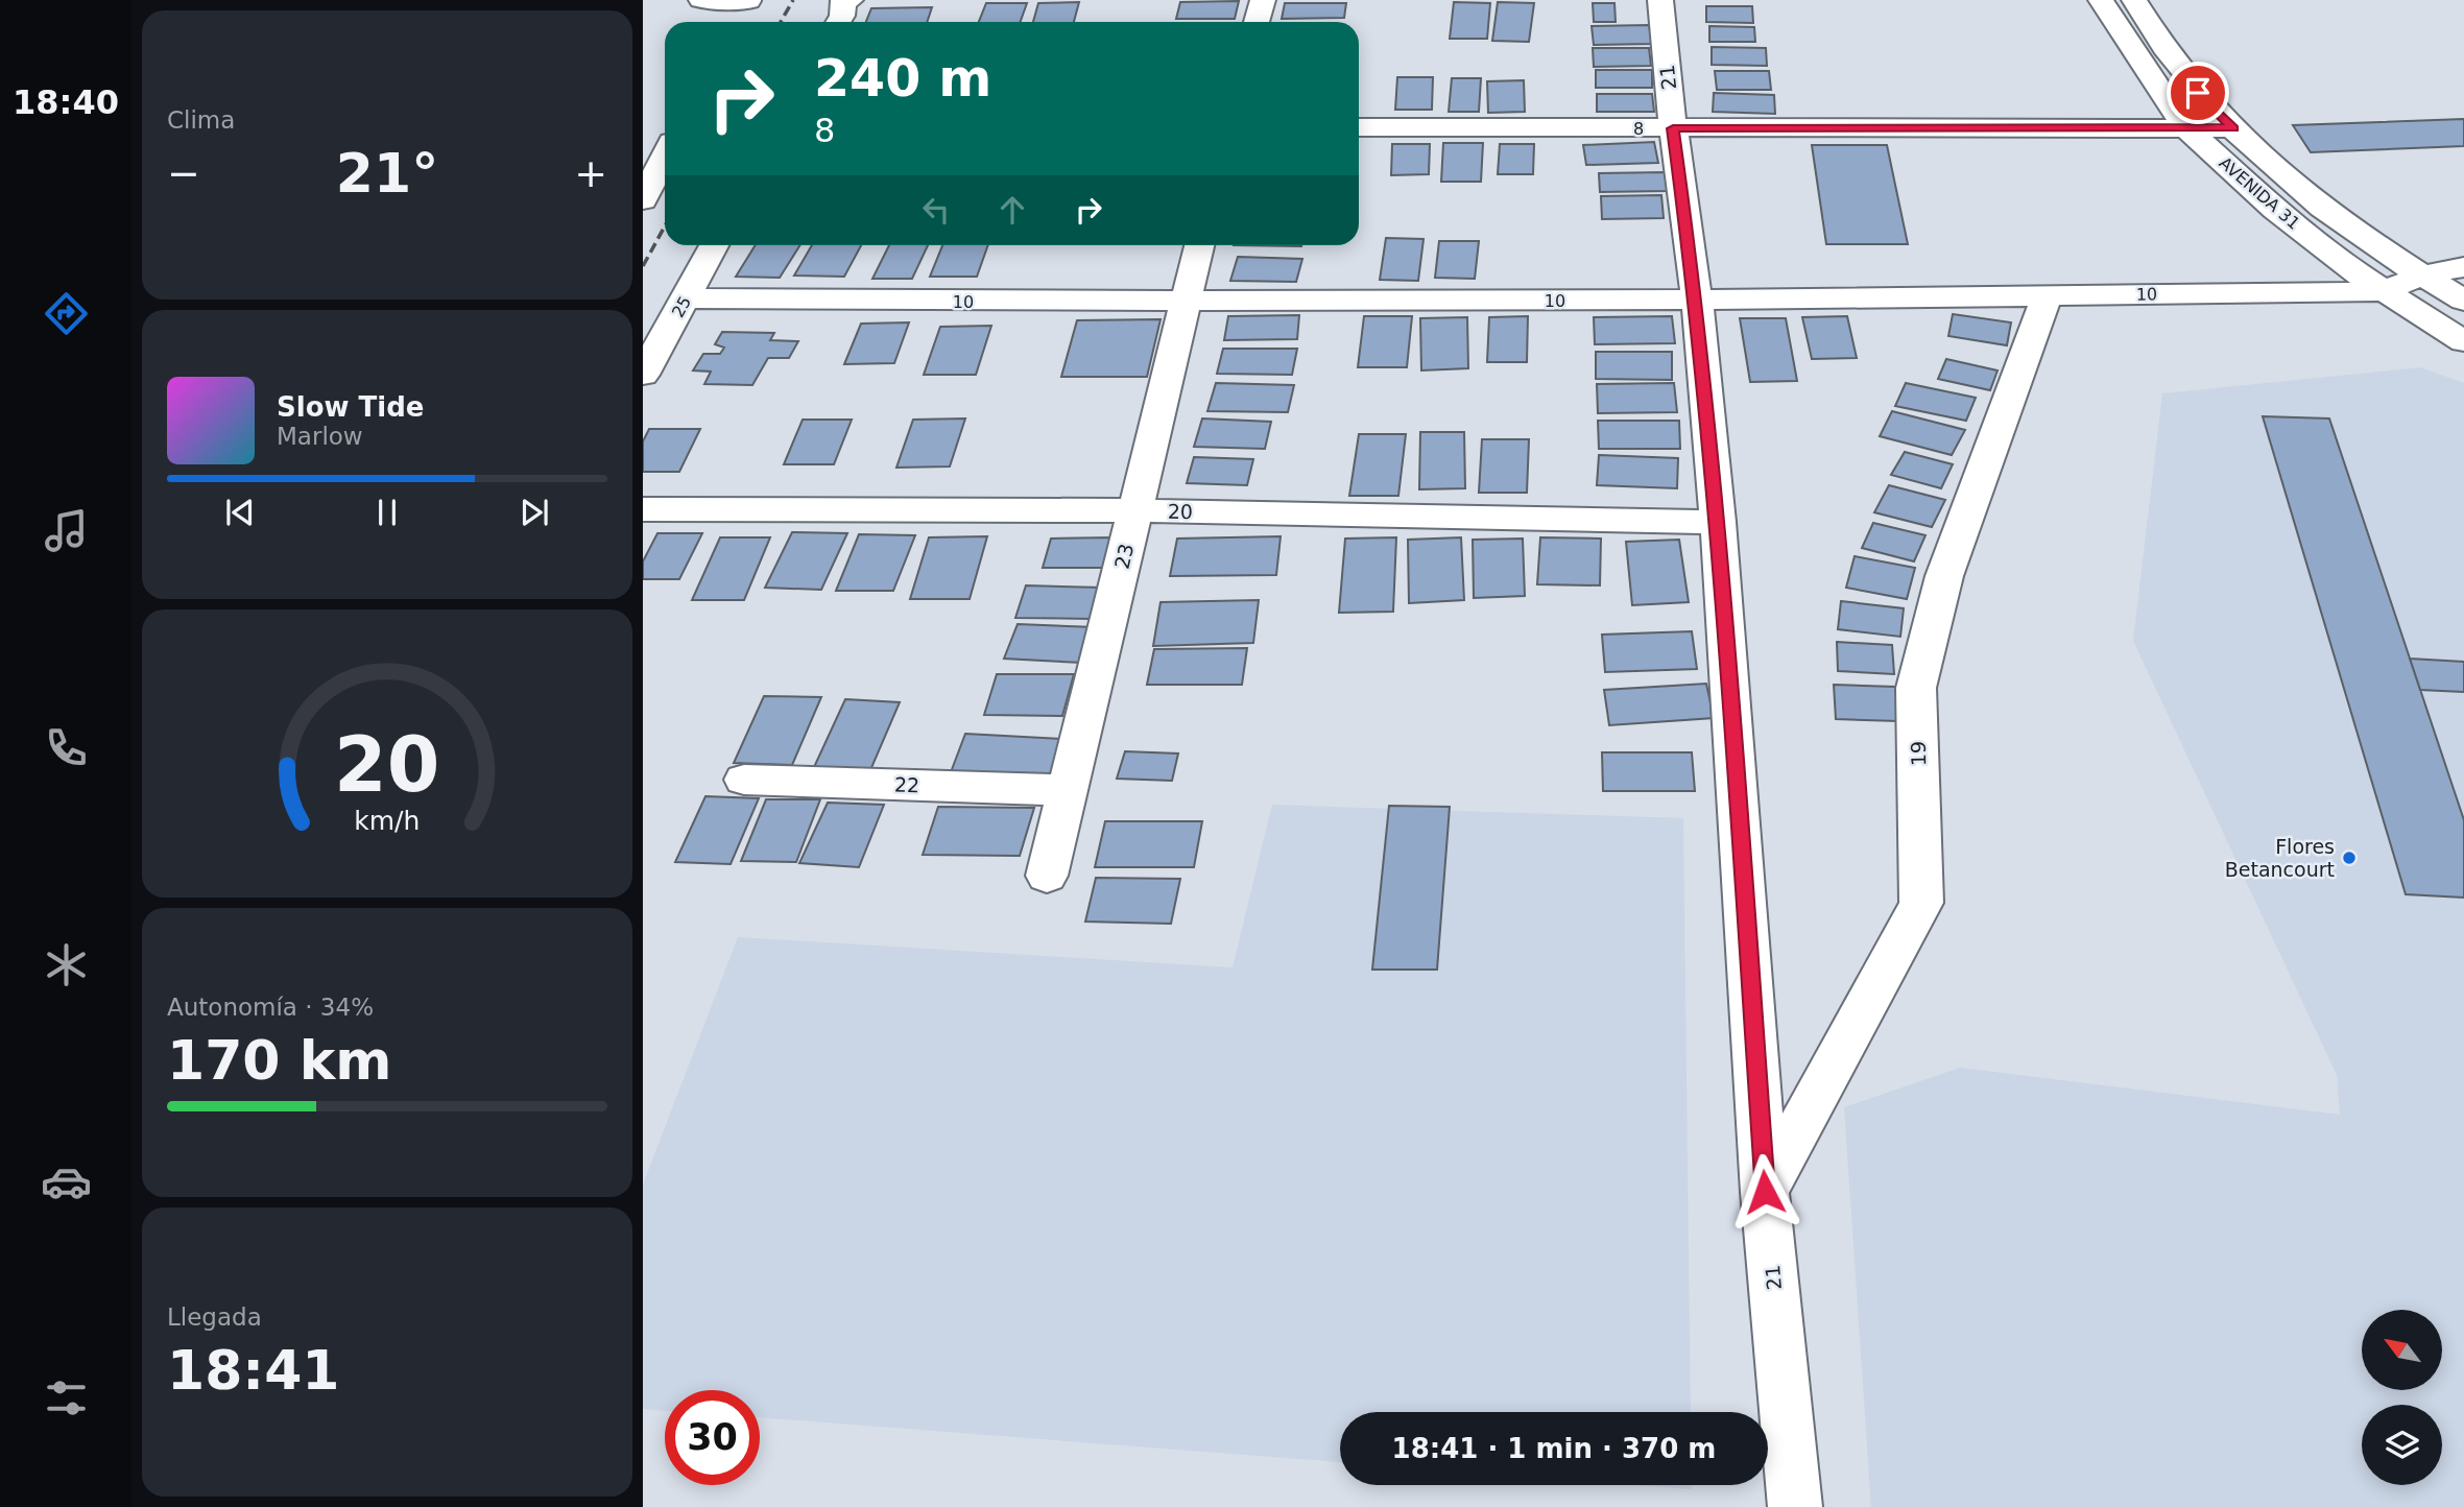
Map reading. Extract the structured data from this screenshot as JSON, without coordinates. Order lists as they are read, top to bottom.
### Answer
{
  "streets": {
    "street": [
      "21",
      "8",
      "AVENIDA 31",
      "10",
      "25",
      "20",
      "23",
      "19",
      "22"
    ]
  },
  "crossings": [
    ["21", "8"],
    ["21", "10"],
    ["21", "20"],
    ["21", "19"],
    ["8", "AVENIDA 31"],
    ["AVENIDA 31", "10"],
    ["10", "25"],
    ["10", "23"],
    ["10", "19"],
    ["20", "23"],
    ["23", "22"]
  ],
  "places": ["Flores Betancourt"],
  "north": "top left",
  "page": {
    "tabs": "18:40",
    "tile": [
      "Clima",
      ["Autonomía · 34%", "170 km"],
      ["Llegada", "18:41"]
    ],
    "turn": ["240 m", "8"],
    "heat": ["−", "21°", "+"],
    "song": ["Slow Tide", "Marlow"],
    "limit": "30",
    "trip": "18:41 · 1 min · 370 m",
    "gauge": ["20", "km/h"]
  }
}
